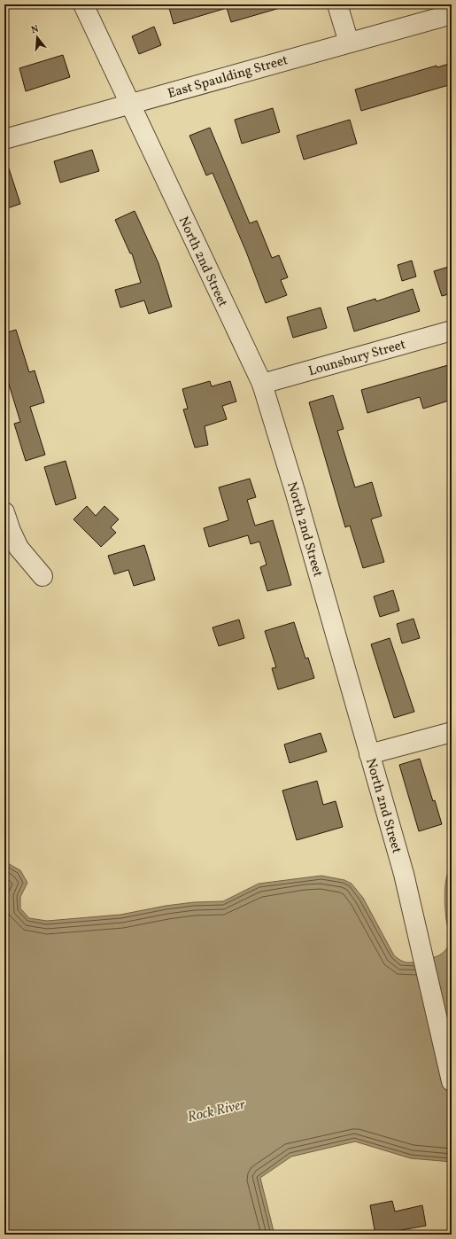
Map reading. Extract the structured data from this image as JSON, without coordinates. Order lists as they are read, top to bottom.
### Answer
{
  "streets": {
    "street": ["East Spaulding Street", "North 2nd Street", "Lounsbury Street"]
  },
  "crossings": [
    ["East Spaulding Street", "North 2nd Street"],
    ["North 2nd Street", "Lounsbury Street"]
  ],
  "water": ["Rock River"],
  "north": "top"
}
